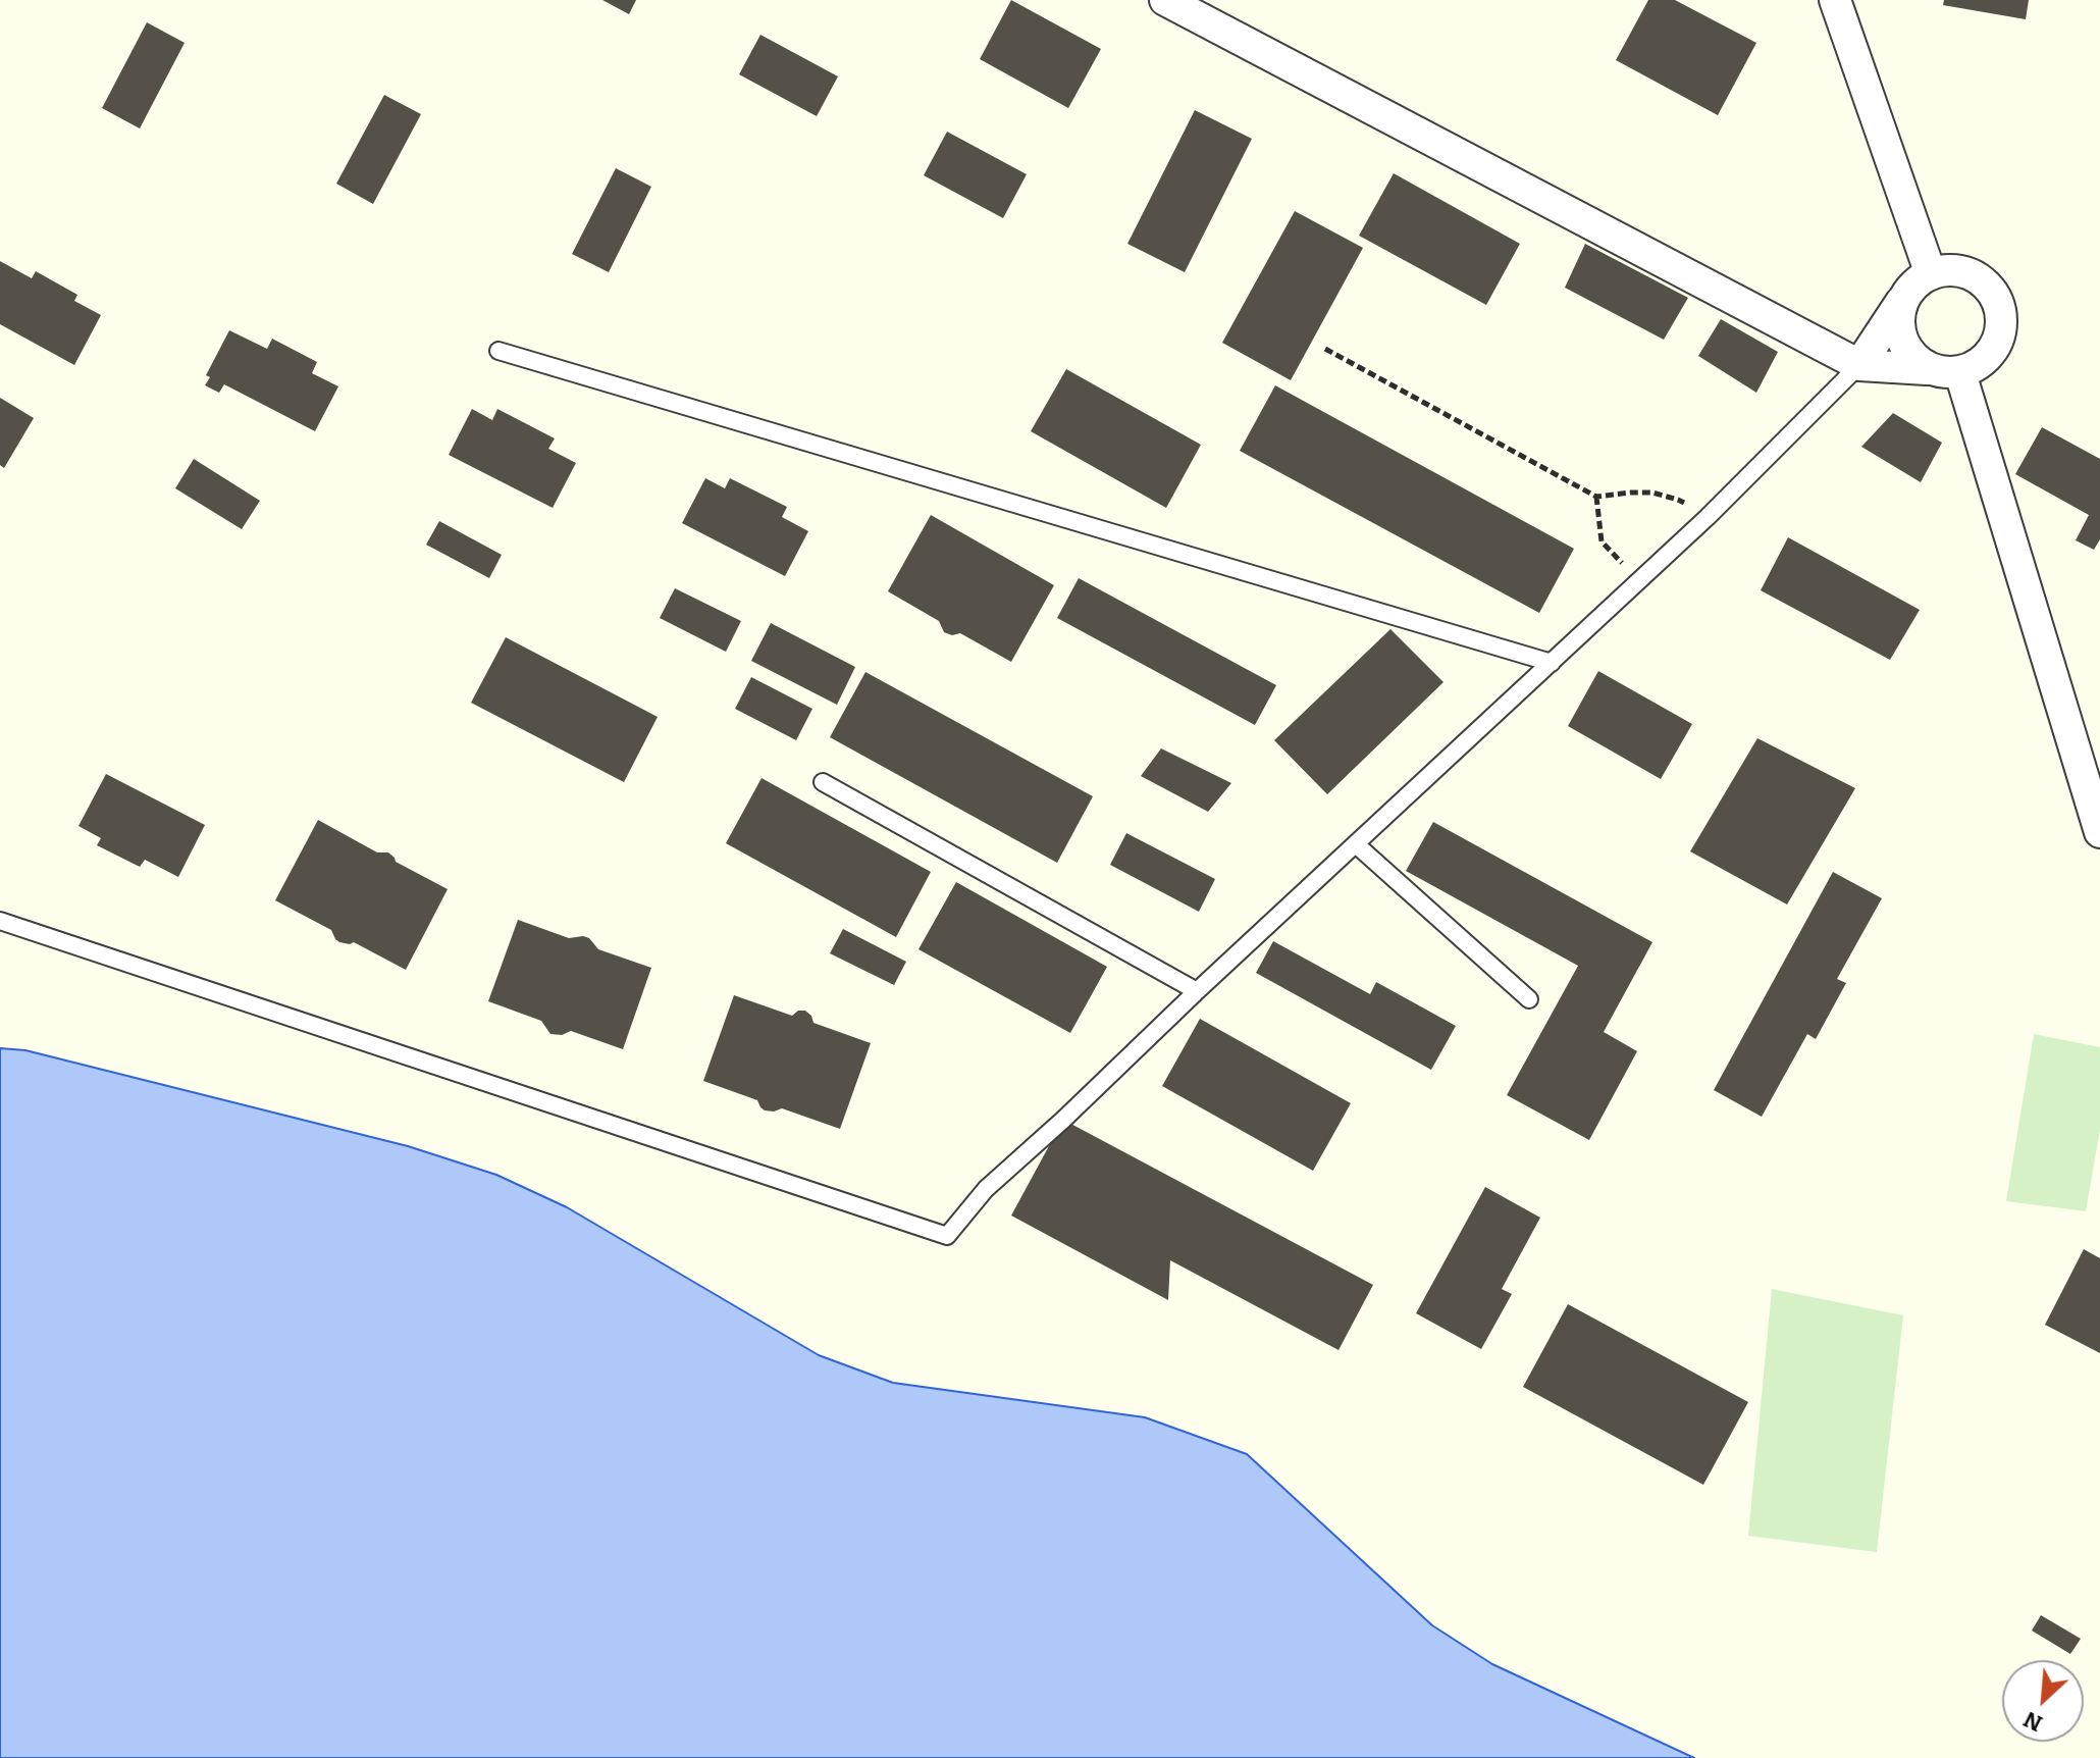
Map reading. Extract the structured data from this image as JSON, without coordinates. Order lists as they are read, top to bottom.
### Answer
{
  "north": "bottom left"
}
